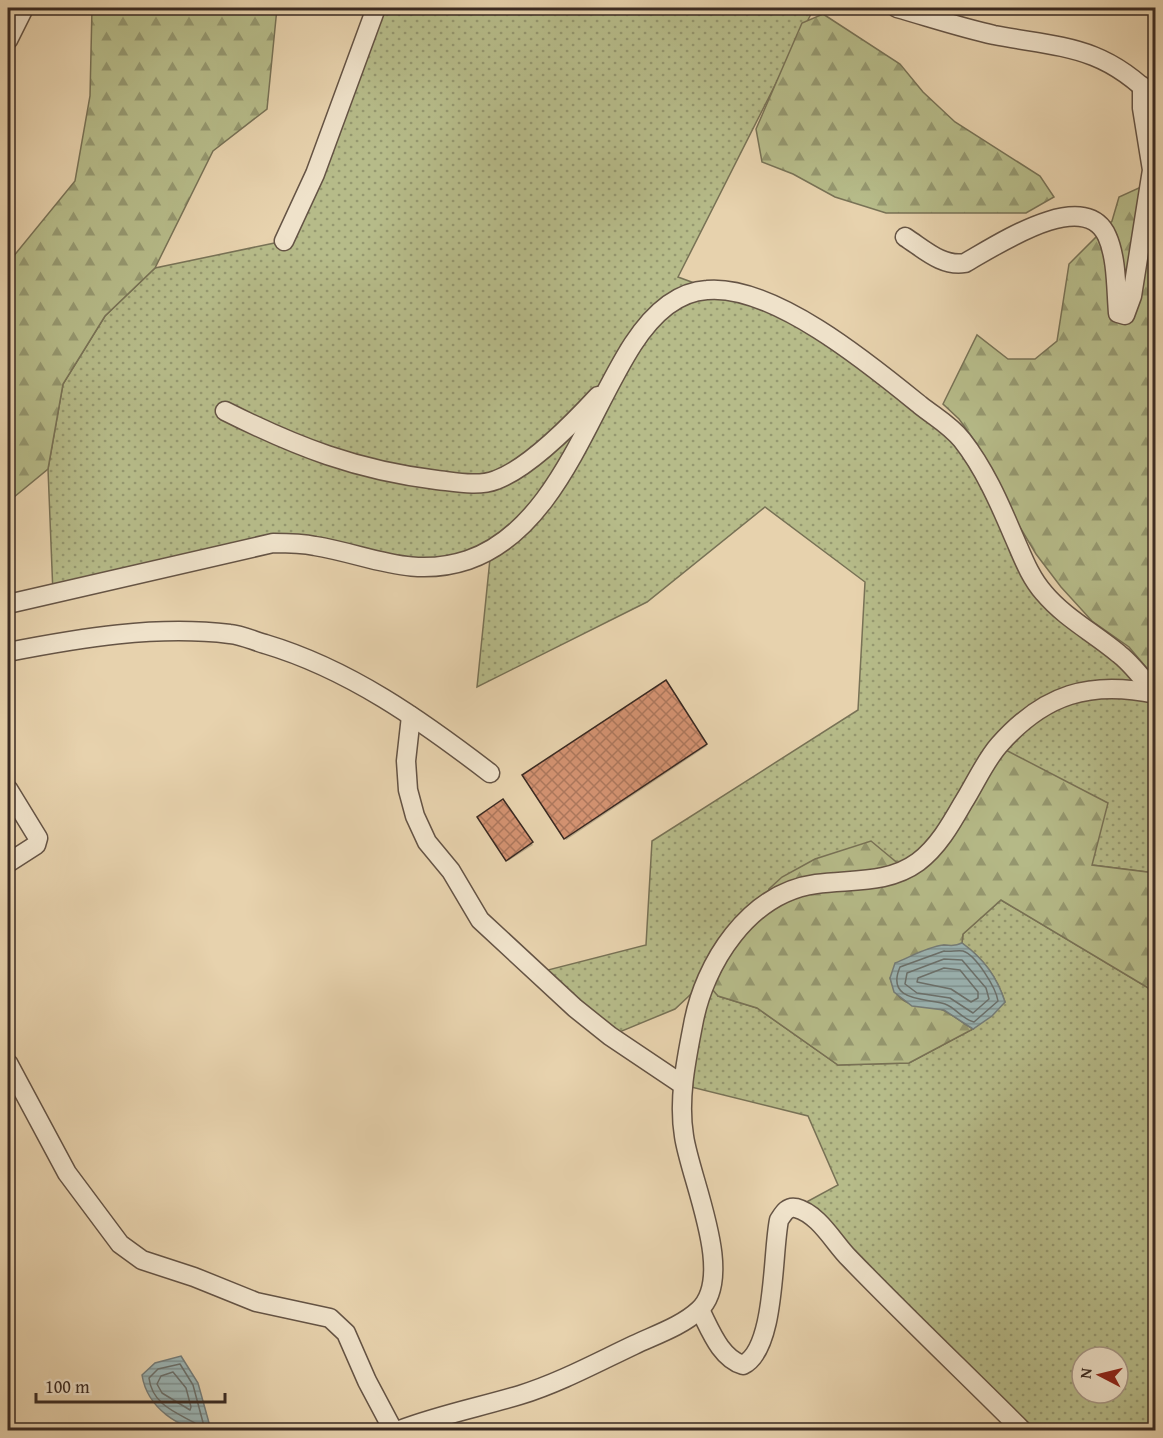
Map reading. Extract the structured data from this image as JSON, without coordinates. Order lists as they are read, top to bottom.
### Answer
{
  "scale_bar": "100 m",
  "north": "left"
}
